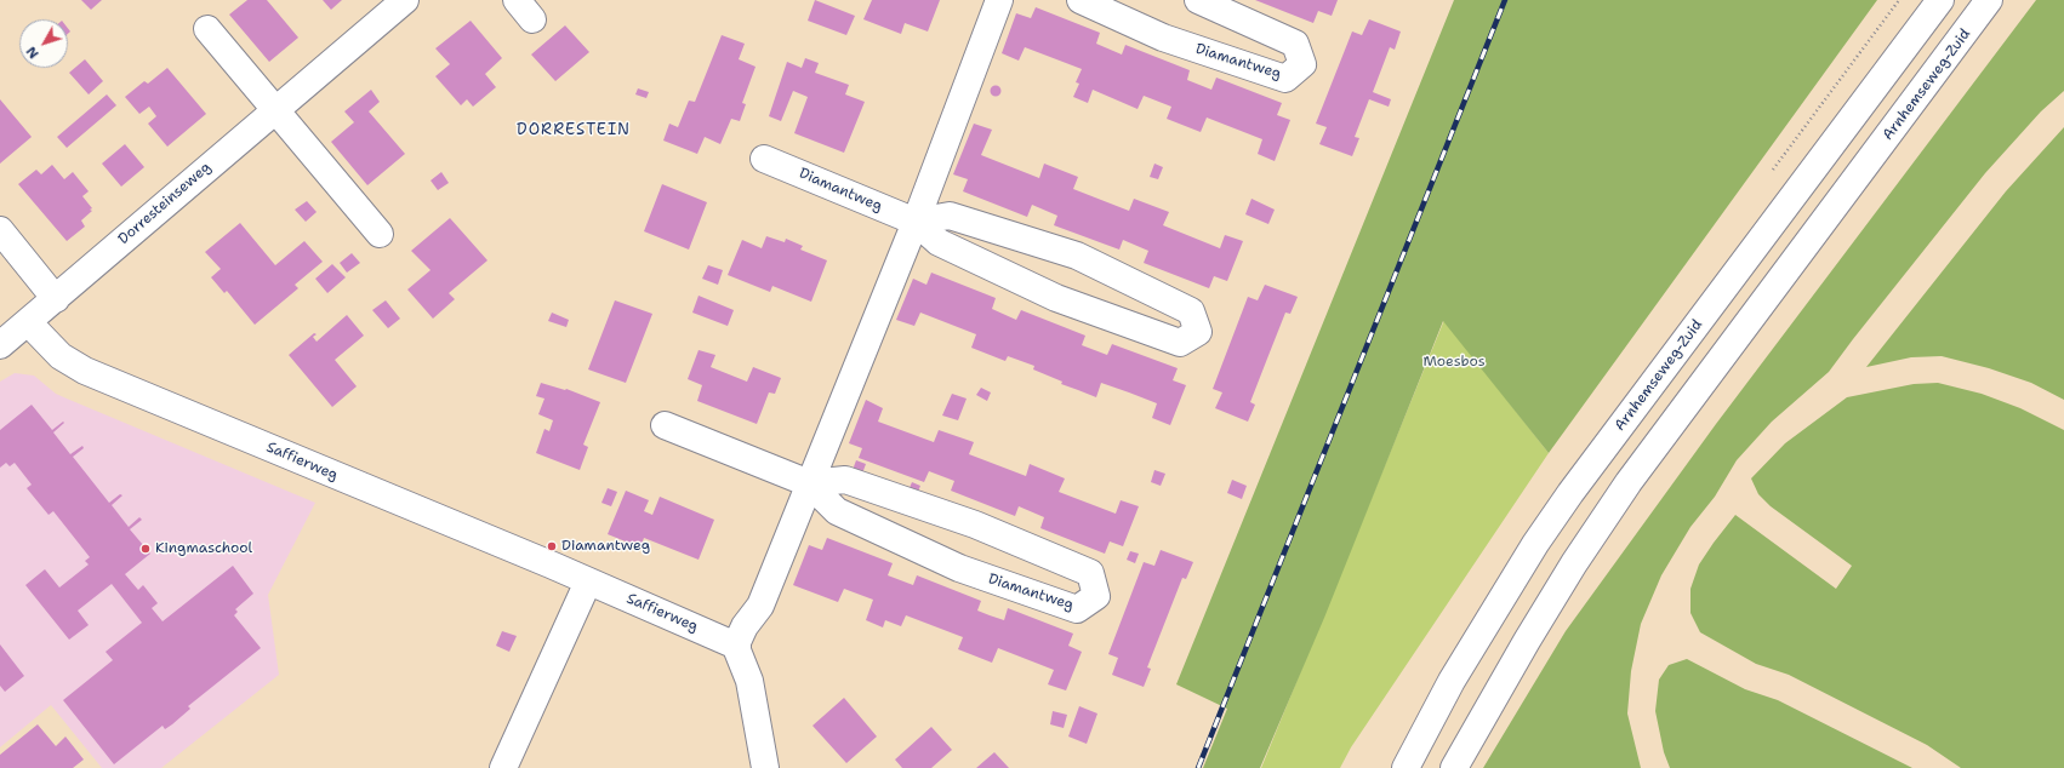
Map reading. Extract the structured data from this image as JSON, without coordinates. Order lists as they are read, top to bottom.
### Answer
{
  "streets": {
    "street": [
      "Diamantweg",
      "Arnhemseweg-Zuid",
      "Dorresteinseweg",
      "Saffierweg"
    ]
  },
  "crossings": [
    ["Dorresteinseweg", "Saffierweg"]
  ],
  "districts": ["DORRESTEIN"],
  "parks": ["Moesbos"],
  "places": ["Diamantweg", "Kingmaschool"],
  "north": "bottom left"
}
